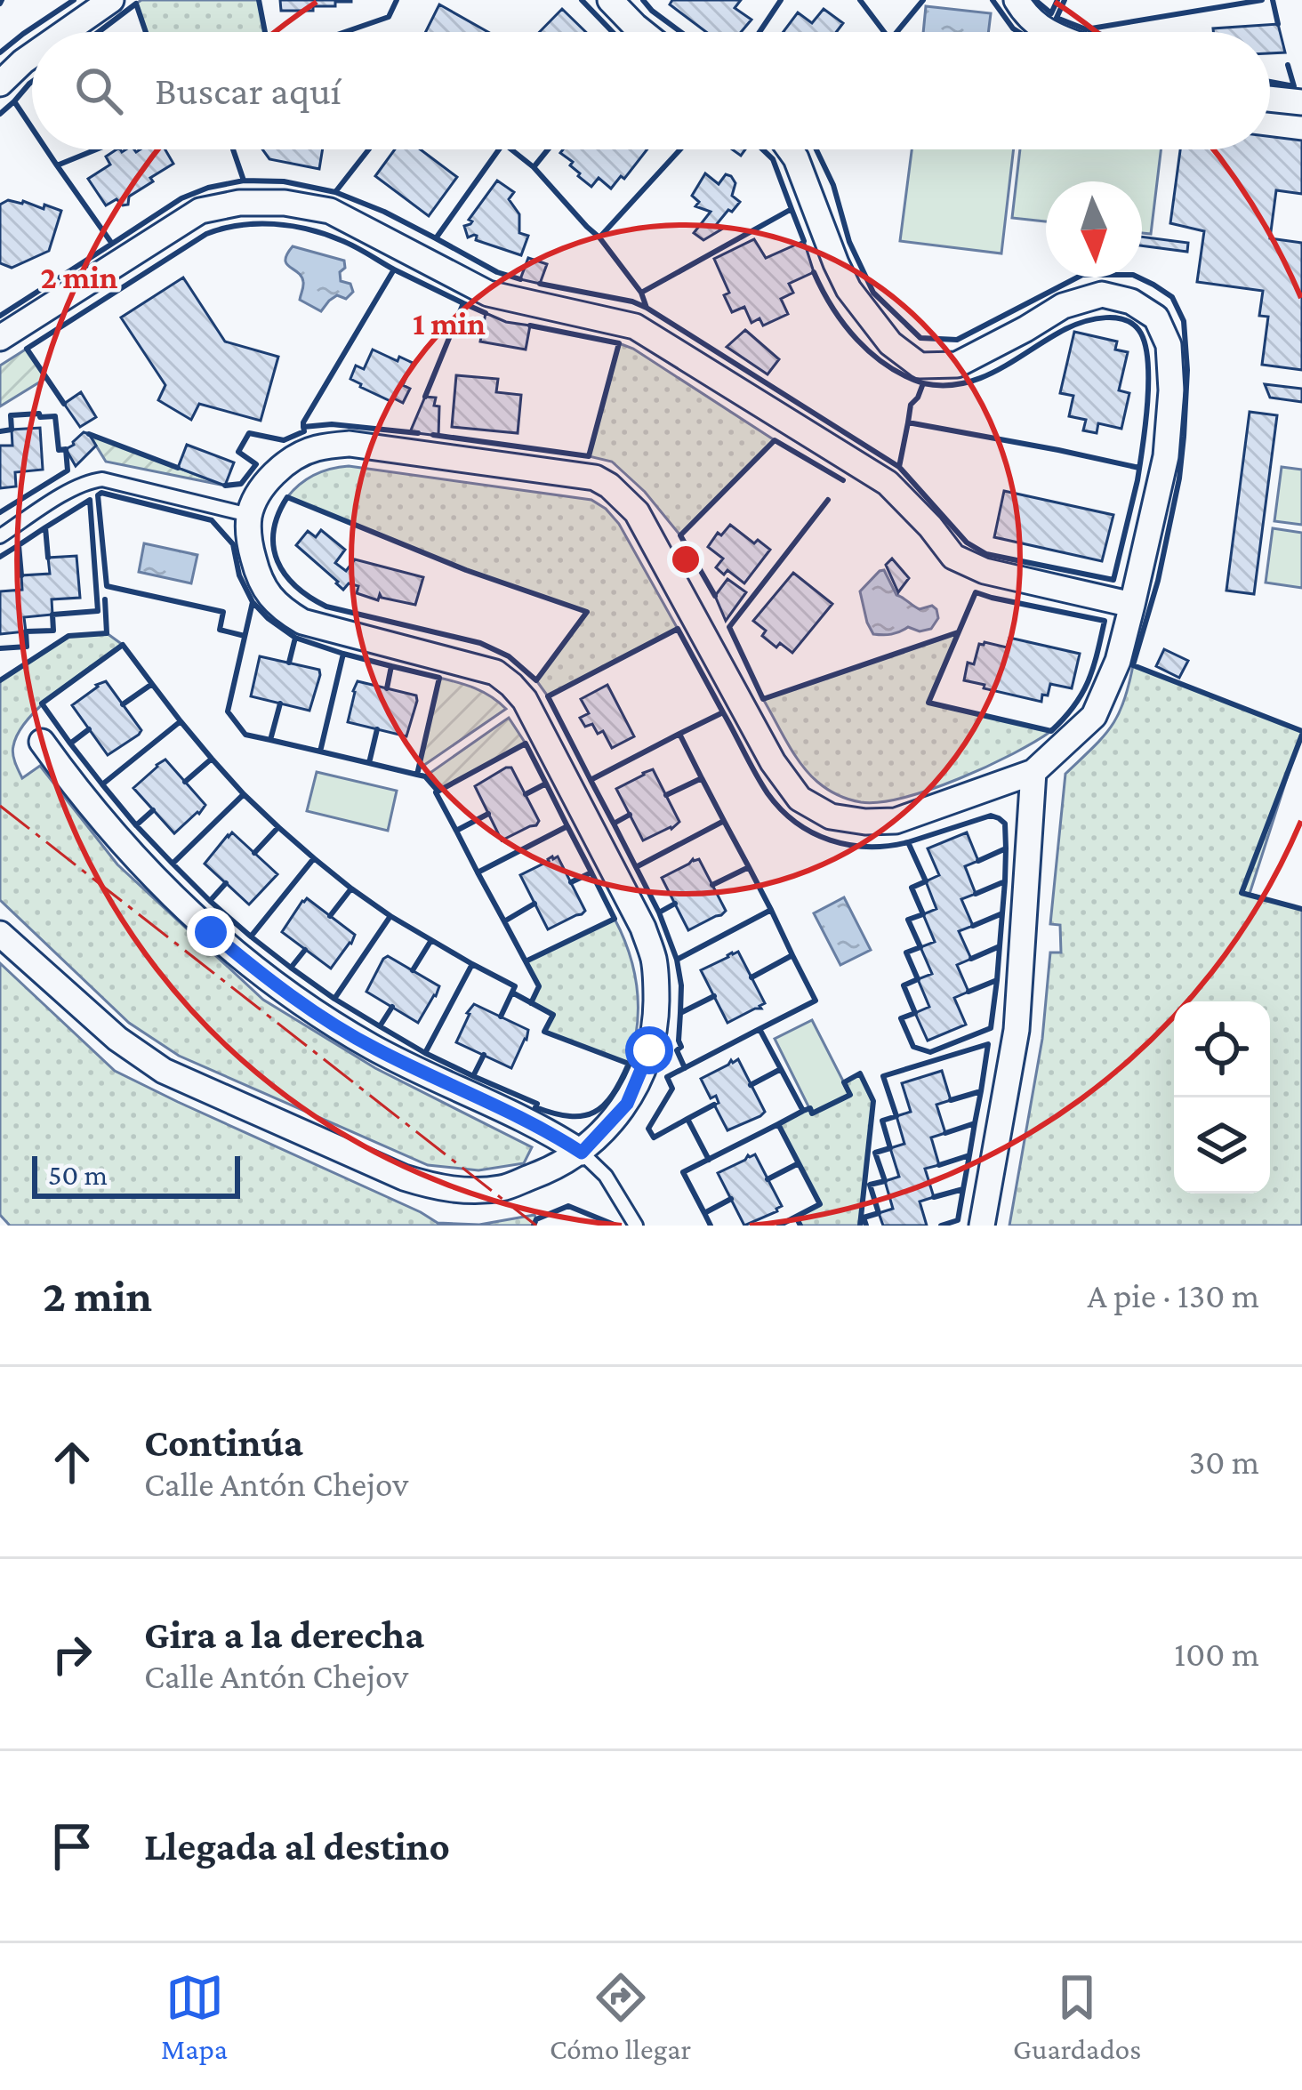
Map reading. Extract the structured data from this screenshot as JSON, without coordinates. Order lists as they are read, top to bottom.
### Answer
{
  "scale_bar": "50 m",
  "north": "bottom",
  "page": {
    "search": "Buscar aquí",
    "scale": "50 m",
    "heading": ["2 min", "A pie · 130 m"],
    "list": [
      ["Continúa", "Calle Antón Chejov", "30 m"],
      ["Gira a la derecha", "Calle Antón Chejov", "100 m"],
      "Llegada al destino"
    ],
    "nav": ["Mapa", "Cómo llegar", "Guardados"]
  },
  "rings": ["2 min", "1 min"]
}
